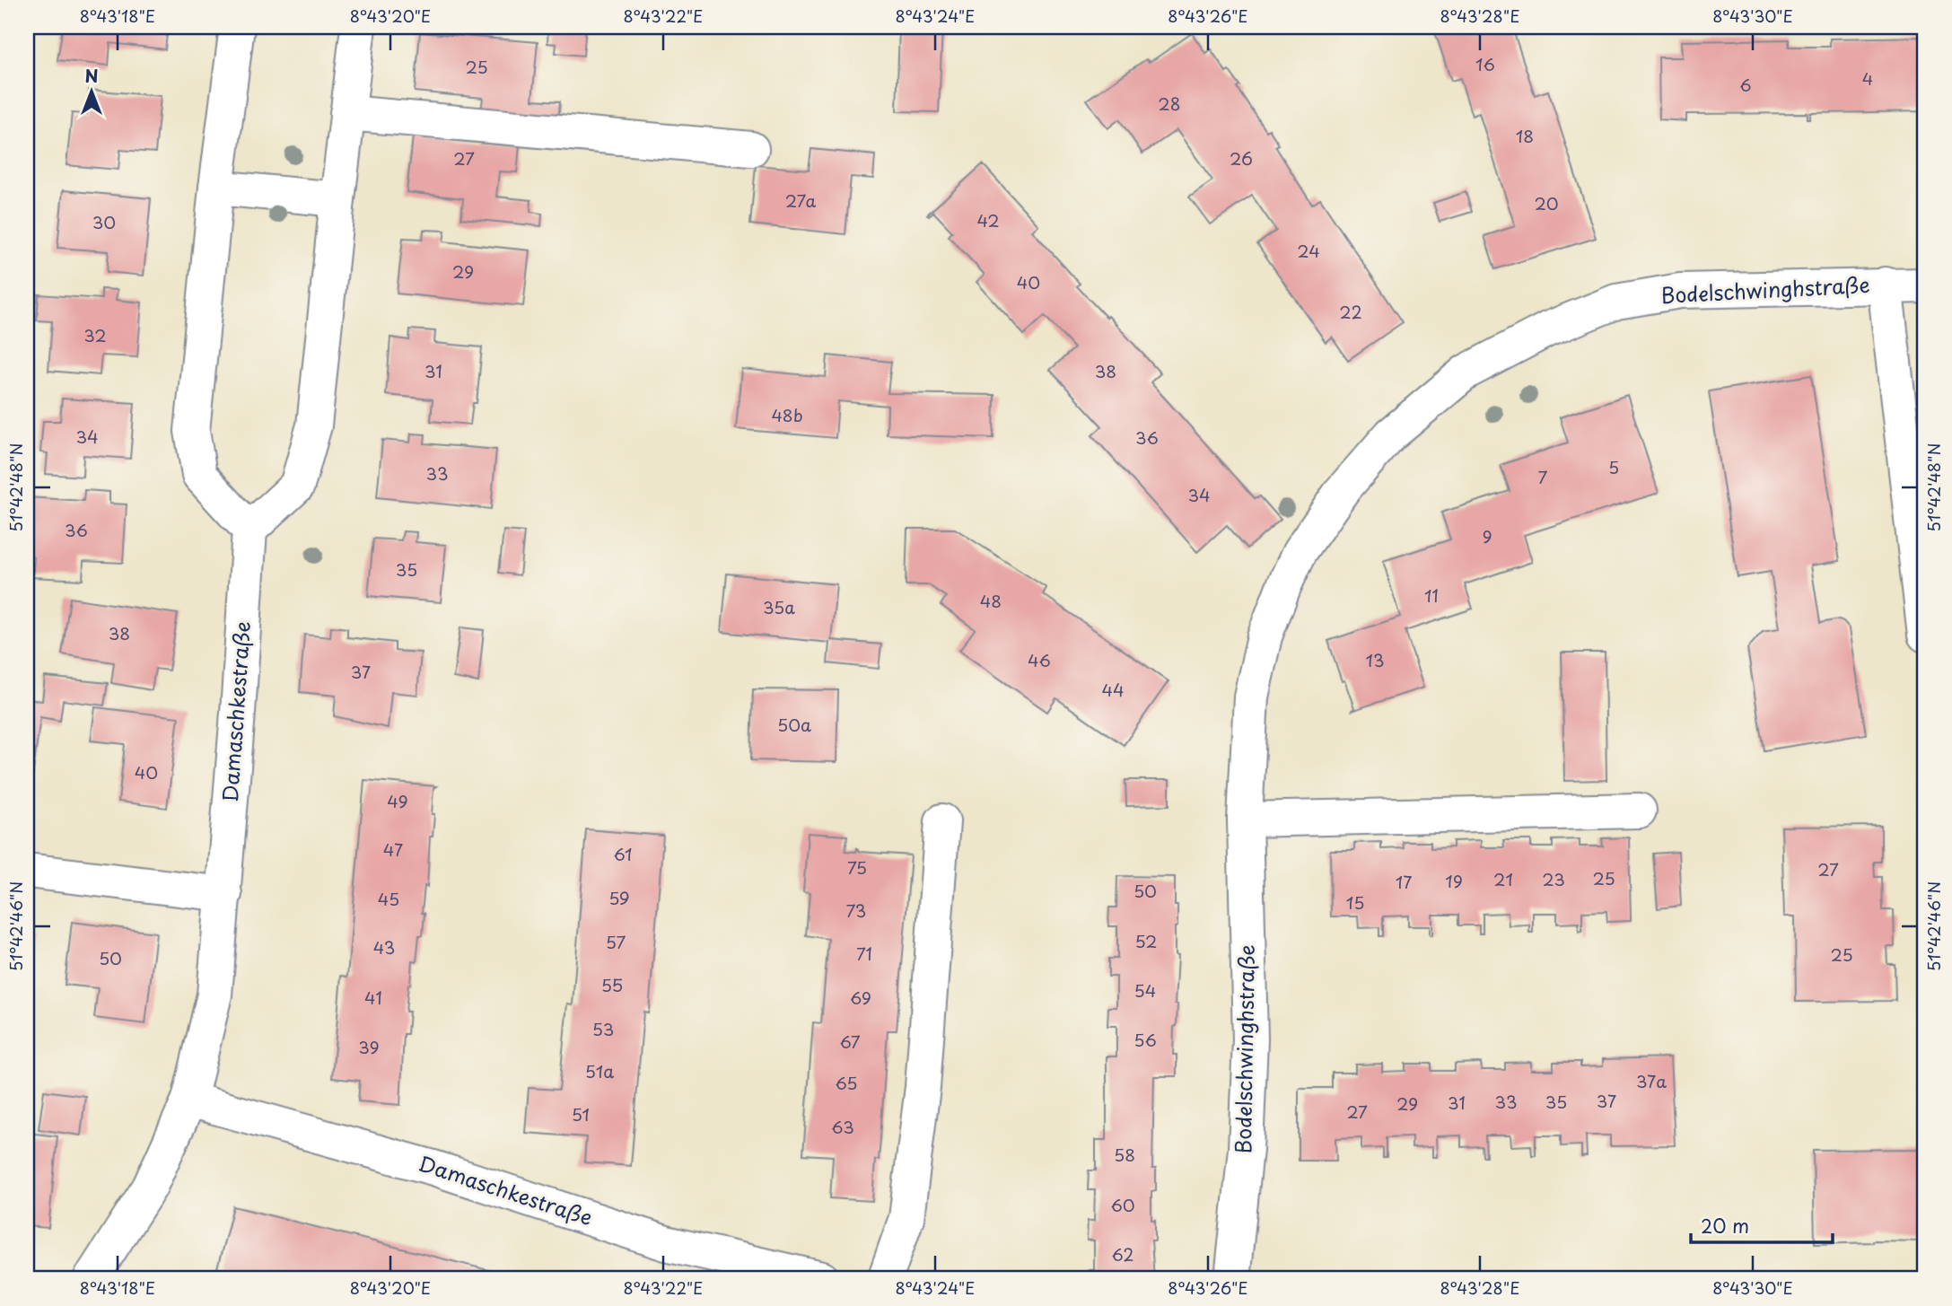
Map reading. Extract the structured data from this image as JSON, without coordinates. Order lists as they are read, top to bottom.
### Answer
{
  "streets": {
    "street": ["Bodelschwinghstraße", "Damaschkestraße"]
  },
  "house_numbers": [
    "16",
    "25",
    "4",
    "6",
    "28",
    "18",
    "27",
    "26",
    "27a",
    "20",
    "42",
    "30",
    "24",
    "29",
    "40",
    "22",
    "32",
    "31",
    "38",
    "48b",
    "34",
    "36",
    "5",
    "33",
    "7",
    "34",
    "36",
    "9",
    "35",
    "11",
    "48",
    "35a",
    "38",
    "46",
    "13",
    "37",
    "44",
    "50a",
    "40",
    "49",
    "47",
    "61",
    "75",
    "27",
    "25",
    "21",
    "23",
    "19",
    "17",
    "50",
    "59",
    "45",
    "15",
    "73",
    "52",
    "57",
    "43",
    "71",
    "25",
    "50",
    "55",
    "54",
    "41",
    "69",
    "53",
    "56",
    "67",
    "39",
    "51a",
    "37a",
    "65",
    "37",
    "33",
    "35",
    "31",
    "29",
    "27",
    "51",
    "63",
    "58",
    "60",
    "62"
  ],
  "scale_bar": "20 m",
  "north": "top",
  "coordinates": [
    "8°43'18\"E",
    "8°43'20\"E",
    "8°43'22\"E",
    "8°43'24\"E",
    "8°43'26\"E",
    "8°43'28\"E",
    "8°43'30\"E",
    "51°42'48\"N",
    "51°42'46\"N"
  ]
}
